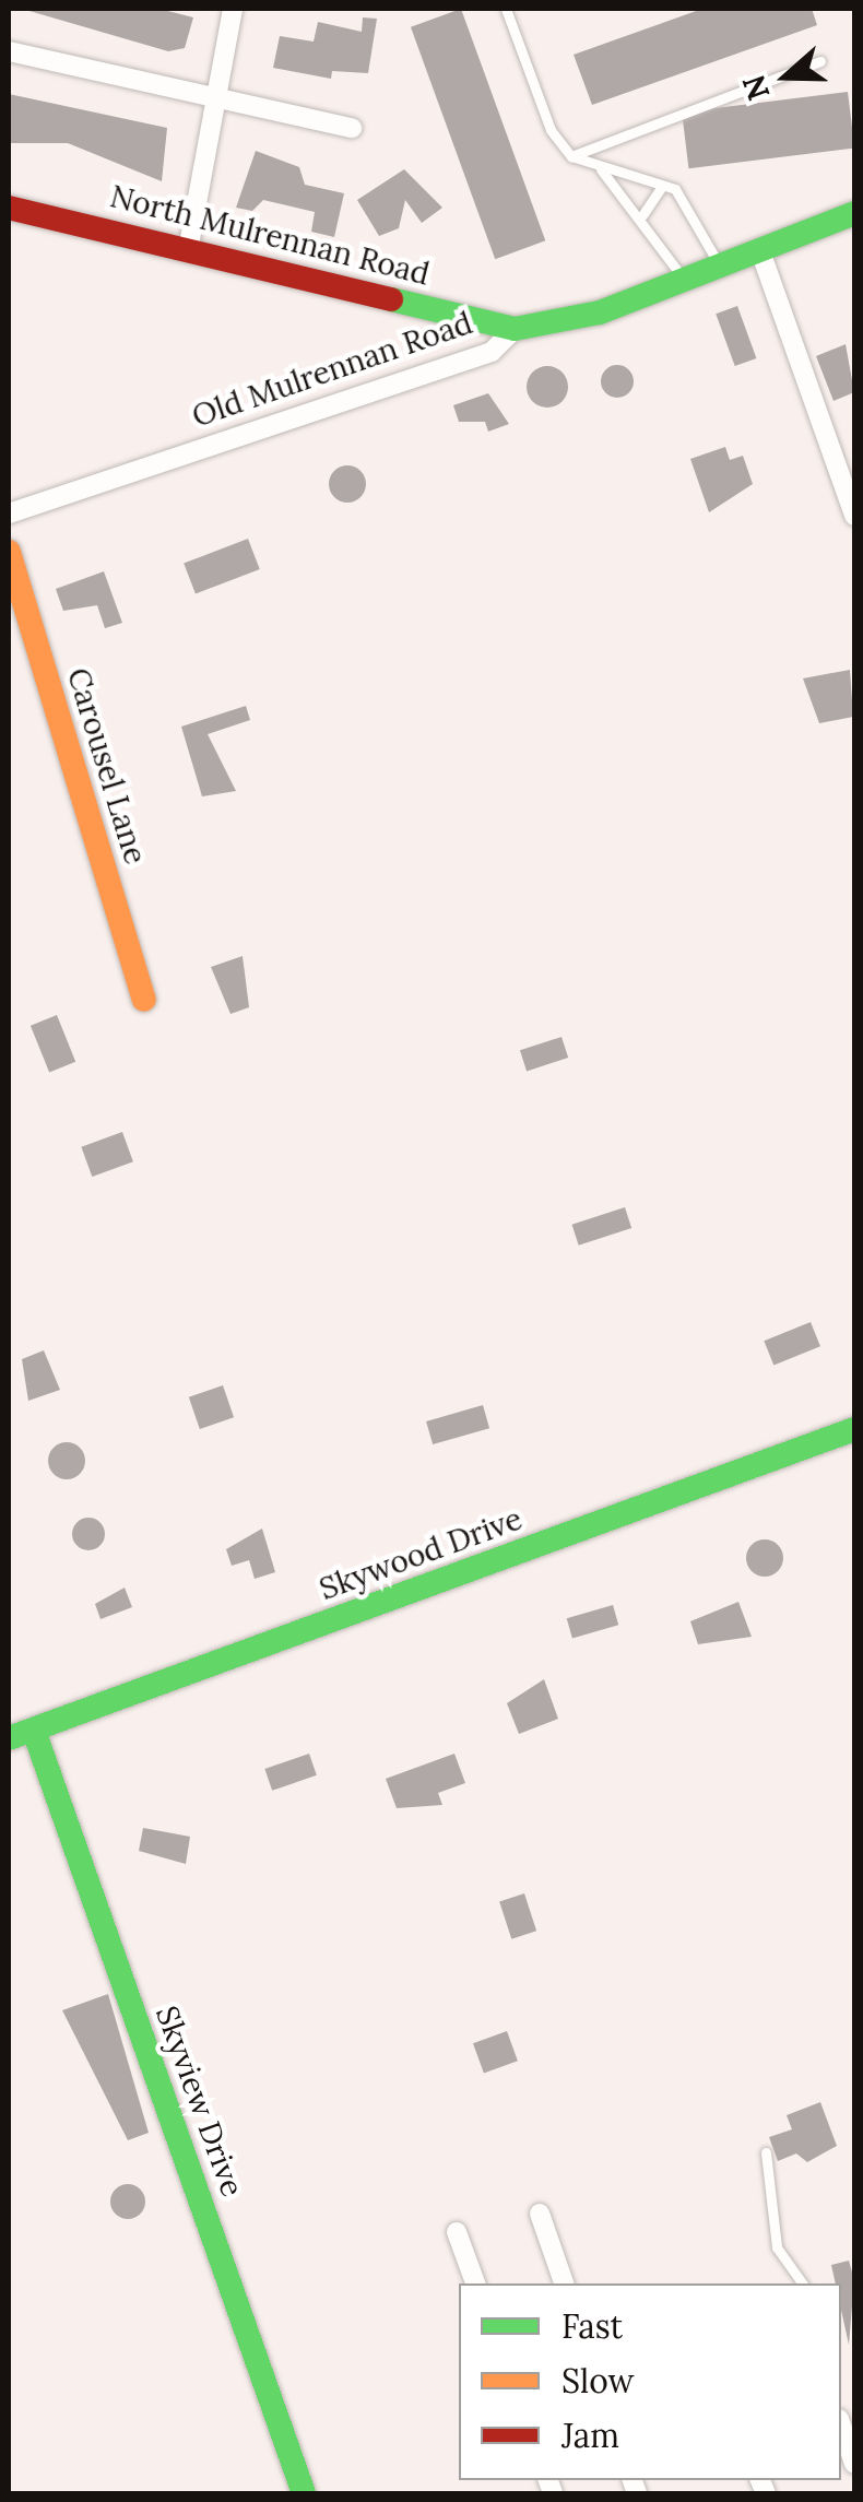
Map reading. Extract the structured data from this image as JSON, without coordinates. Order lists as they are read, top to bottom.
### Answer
{
  "streets": {
    "street": [
      "North Mulrennan Road",
      "Old Mulrennan Road",
      "Carousel Lane",
      "Skywood Drive",
      "Skyview Drive"
    ]
  },
  "crossings": [
    ["North Mulrennan Road", "Old Mulrennan Road"],
    ["Skywood Drive", "Skyview Drive"]
  ],
  "legend": ["Fast", "Slow", "Jam"],
  "north": "left"
}
